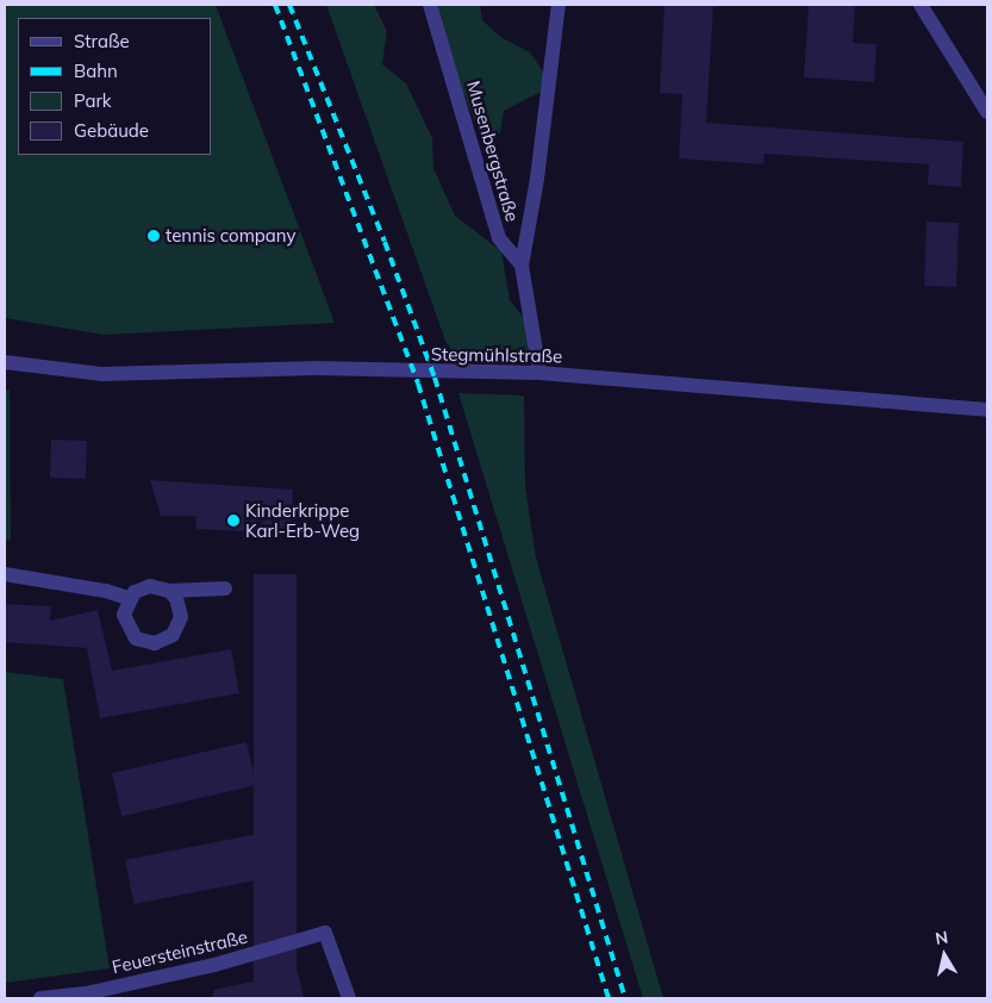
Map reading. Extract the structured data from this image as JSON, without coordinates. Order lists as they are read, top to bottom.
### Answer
{
  "streets": {
    "street": ["Musenbergstraße", "Stegmühlstraße", "Feuersteinstraße"]
  },
  "places": ["tennis company", "Kinderkrippe Karl-Erb-Weg"],
  "legend": [
    "Straße",
    "Bahn",
    "Park",
    "Gebäude"
  ],
  "north": "top"
}
